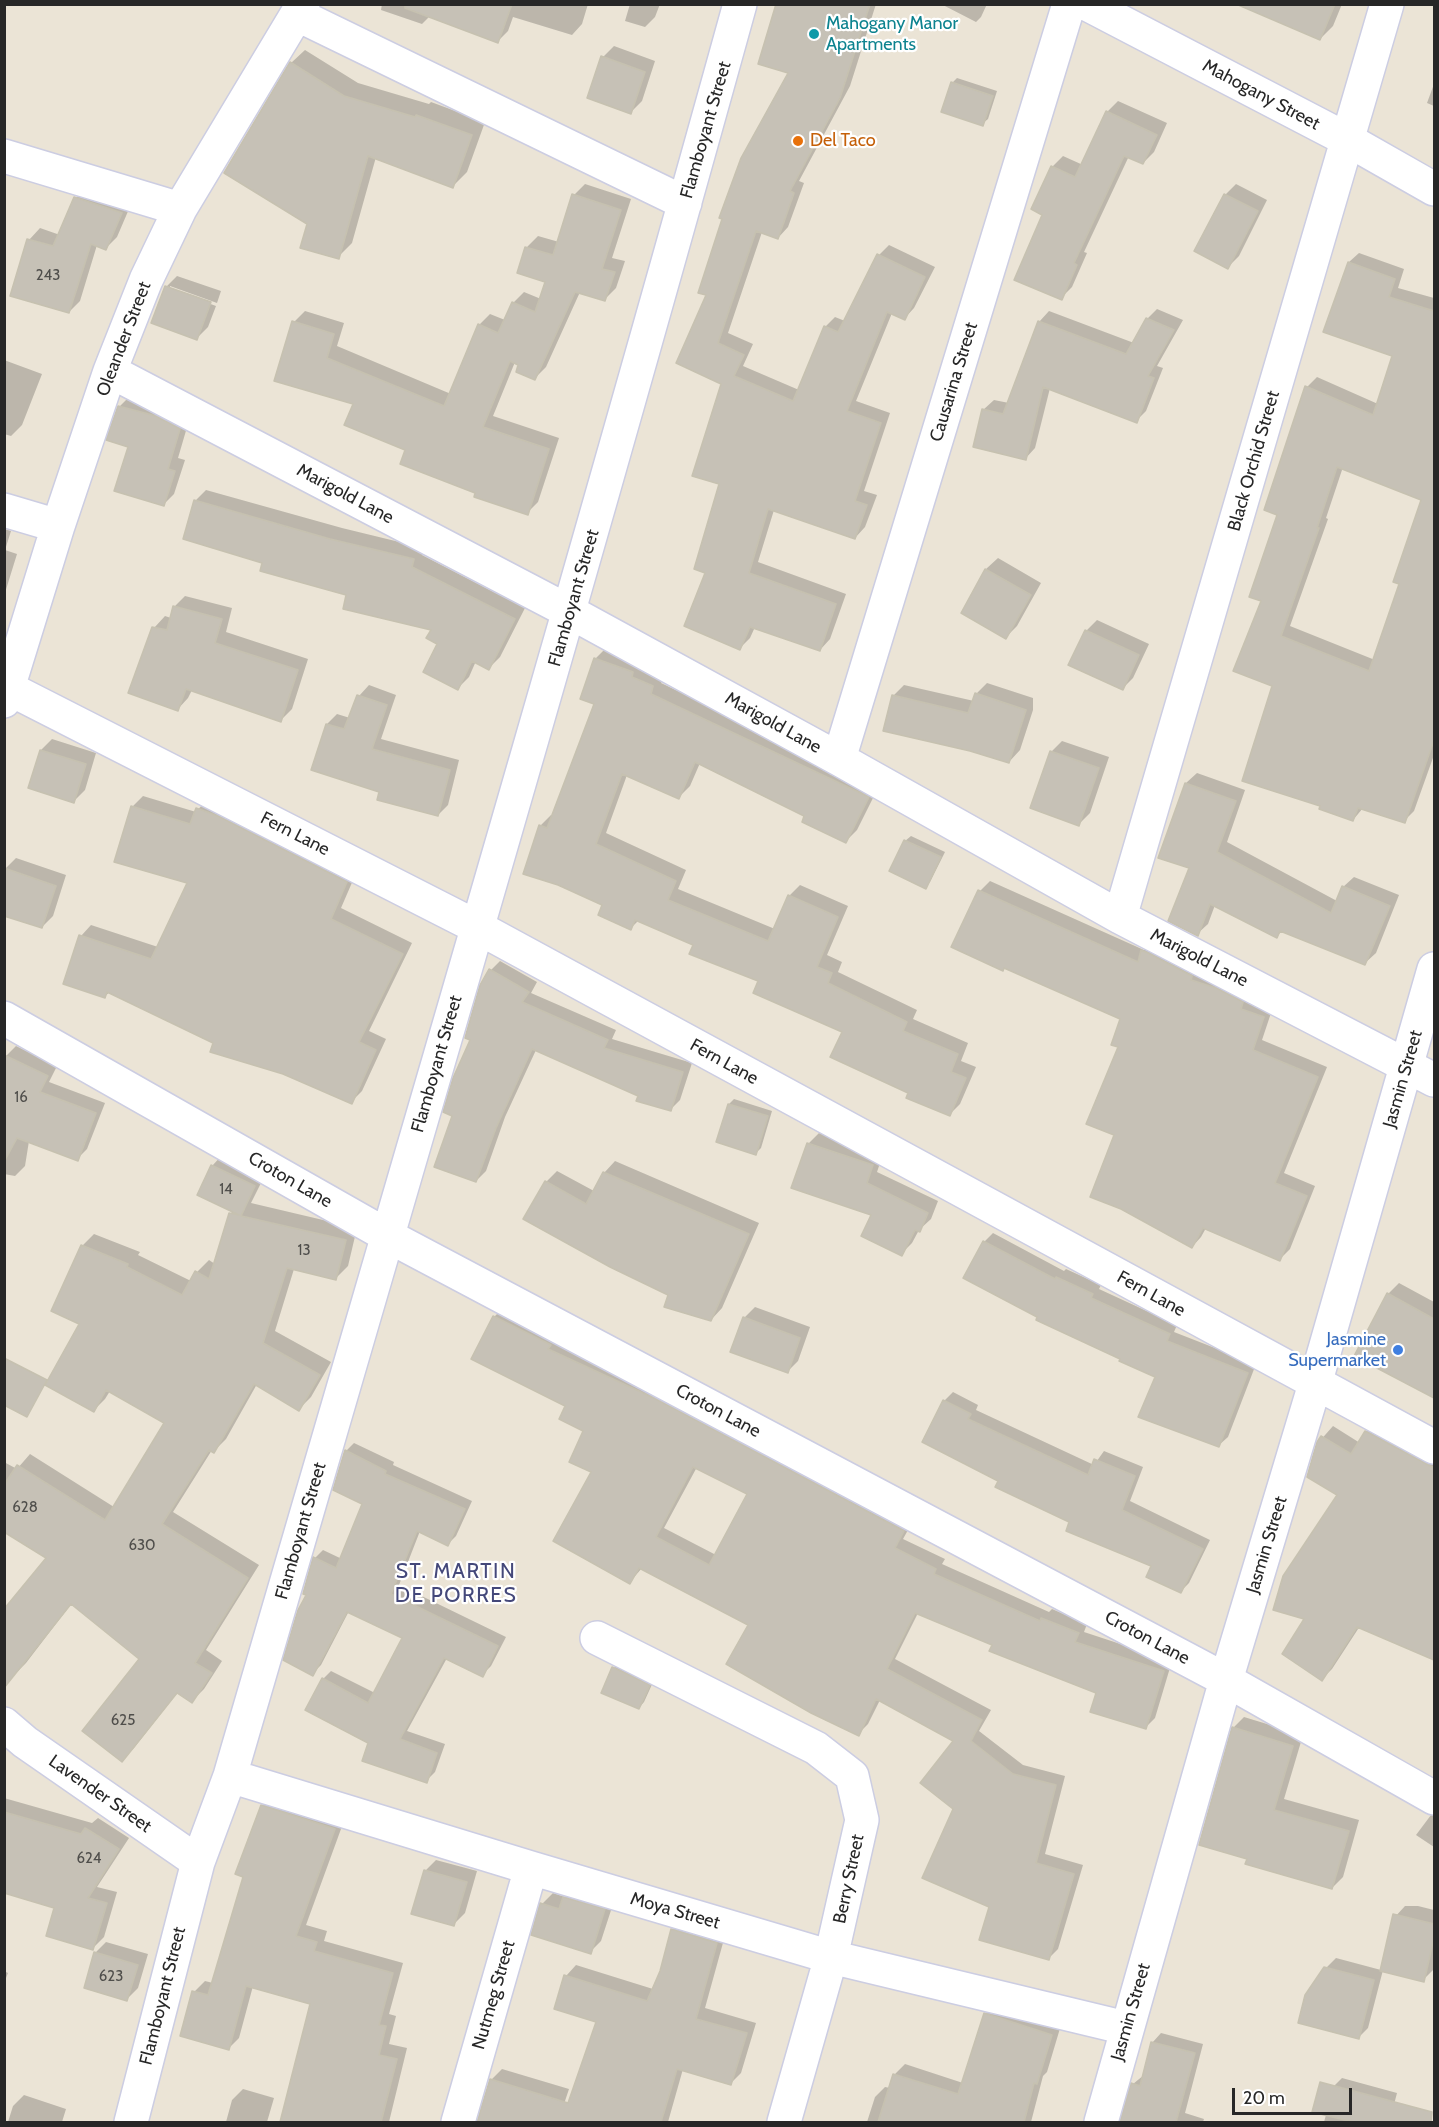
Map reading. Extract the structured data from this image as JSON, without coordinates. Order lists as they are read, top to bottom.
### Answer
{
  "streets": {
    "street": [
      "Mahogany Street",
      "Flamboyant Street",
      "Oleander Street",
      "Causarina Street",
      "Black Orchid Street",
      "Marigold Lane",
      "Fern Lane",
      "Jasmin Street",
      "Croton Lane",
      "Lavender Street",
      "Berry Street",
      "Moya Street",
      "Nutmeg Street"
    ]
  },
  "crossings": [
    ["Mahogany Street", "Black Orchid Street"],
    ["Flamboyant Street", "Marigold Lane"],
    ["Flamboyant Street", "Fern Lane"],
    ["Flamboyant Street", "Croton Lane"],
    ["Flamboyant Street", "Lavender Street"],
    ["Flamboyant Street", "Moya Street"],
    ["Oleander Street", "Marigold Lane"],
    ["Oleander Street", "Fern Lane"],
    ["Causarina Street", "Marigold Lane"],
    ["Black Orchid Street", "Marigold Lane"],
    ["Marigold Lane", "Jasmin Street"],
    ["Fern Lane", "Jasmin Street"],
    ["Jasmin Street", "Croton Lane"],
    ["Jasmin Street", "Moya Street"],
    ["Berry Street", "Moya Street"],
    ["Moya Street", "Nutmeg Street"]
  ],
  "districts": ["ST. MARTIN DE PORRES"],
  "places": ["Mahogany Manor Apartments", "Del Taco", "Jasmine Supermarket"],
  "house_numbers": [
    "243",
    "16",
    "14",
    "13",
    "628",
    "630",
    "625",
    "624",
    "623"
  ],
  "scale_bar": "20 m"
}
